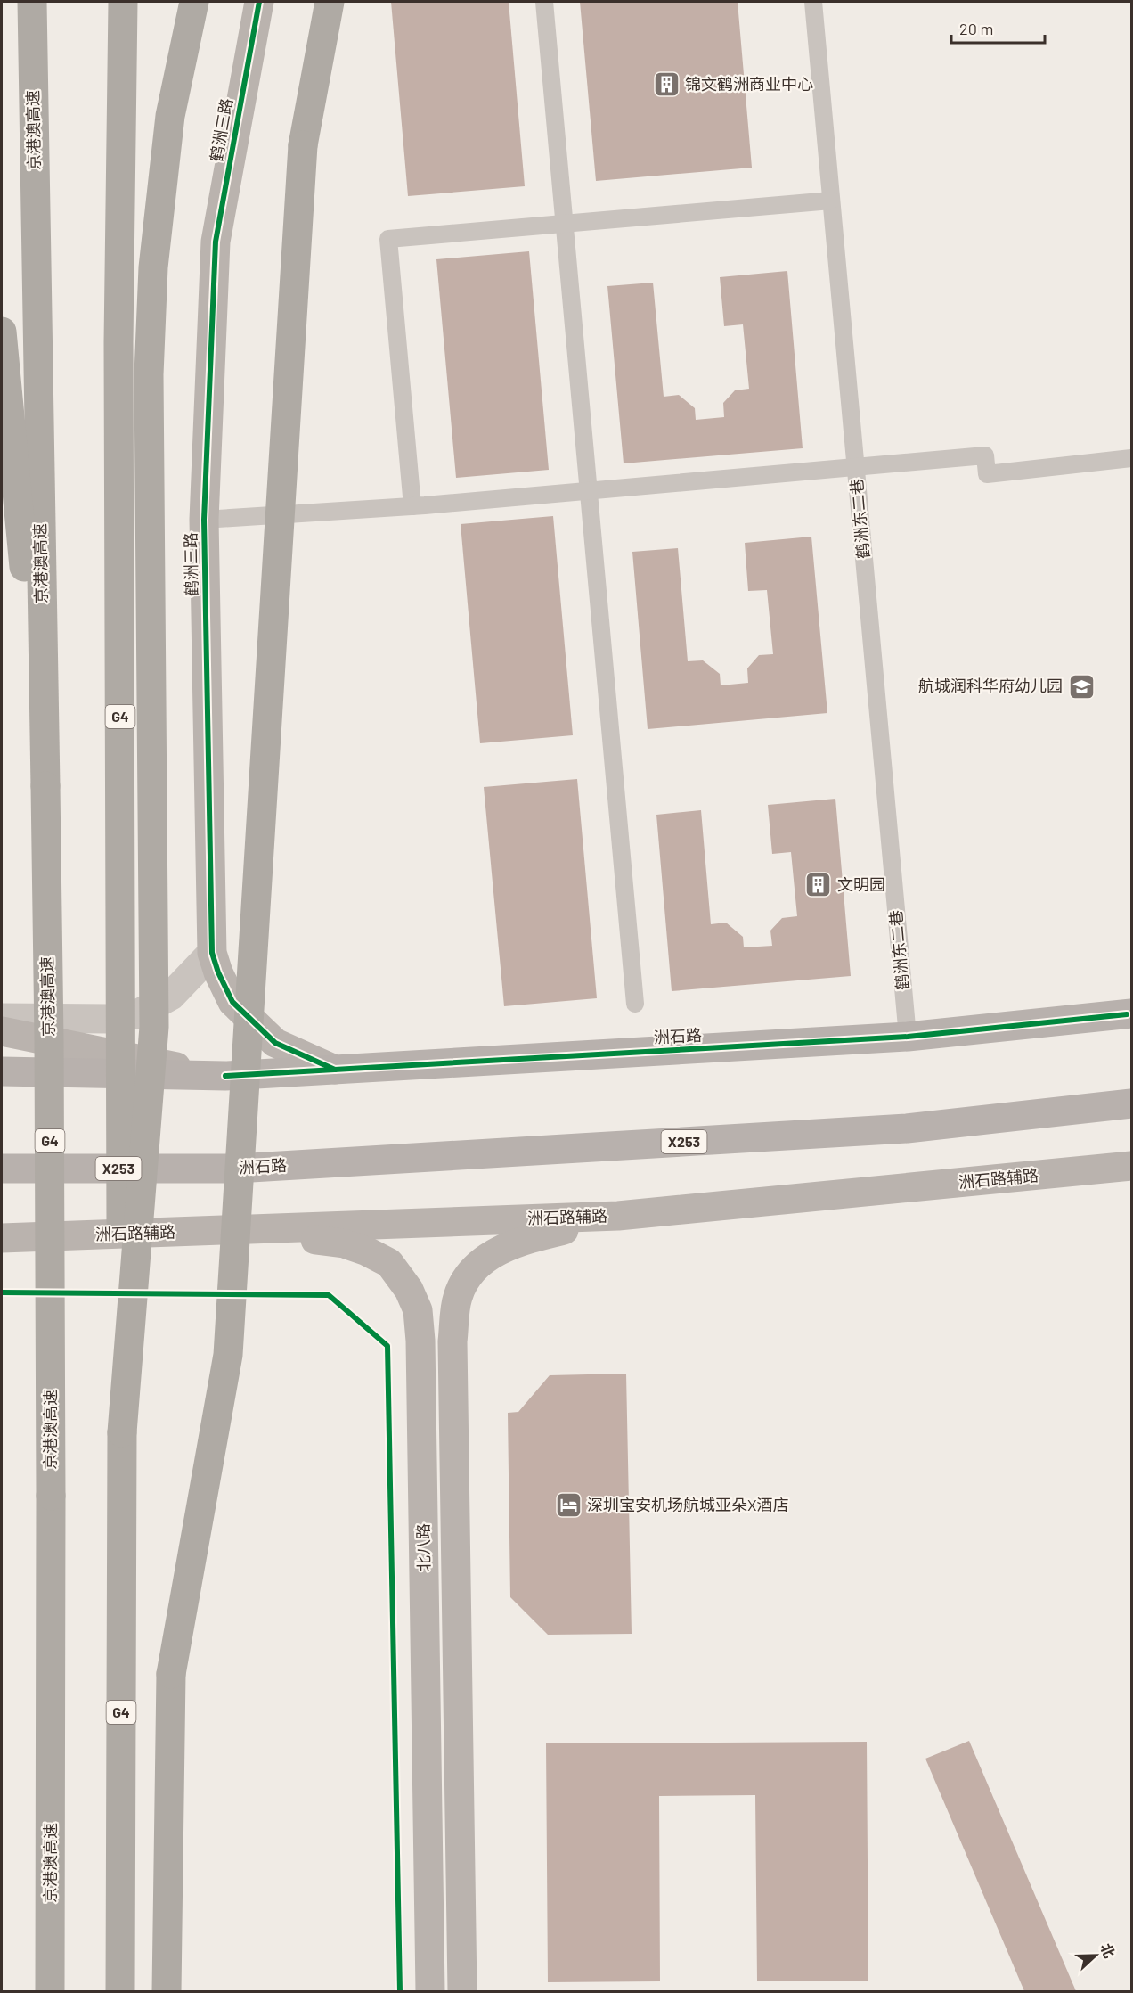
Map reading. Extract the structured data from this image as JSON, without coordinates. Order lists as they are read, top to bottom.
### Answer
{
  "streets": {
    "highway": ["京港澳高速", "G4"],
    "main road": ["洲石路", "X253"],
    "street": ["鹤洲三路", "洲石路辅路", "北八路"],
    "lane": ["鹤洲东二巷"]
  },
  "crossings": [
    ["鹤洲三路", "洲石路"],
    ["鹤洲东二巷", "洲石路"],
    ["洲石路辅路", "北八路"]
  ],
  "places": {
    "building": ["锦文鹤洲商业中心", "文明园"],
    "school or university": ["航城润科华府幼儿园"],
    "hotel": ["深圳宝安机场航城亚朵X酒店"]
  },
  "scale_bar": "20 m",
  "north": "right"
}
